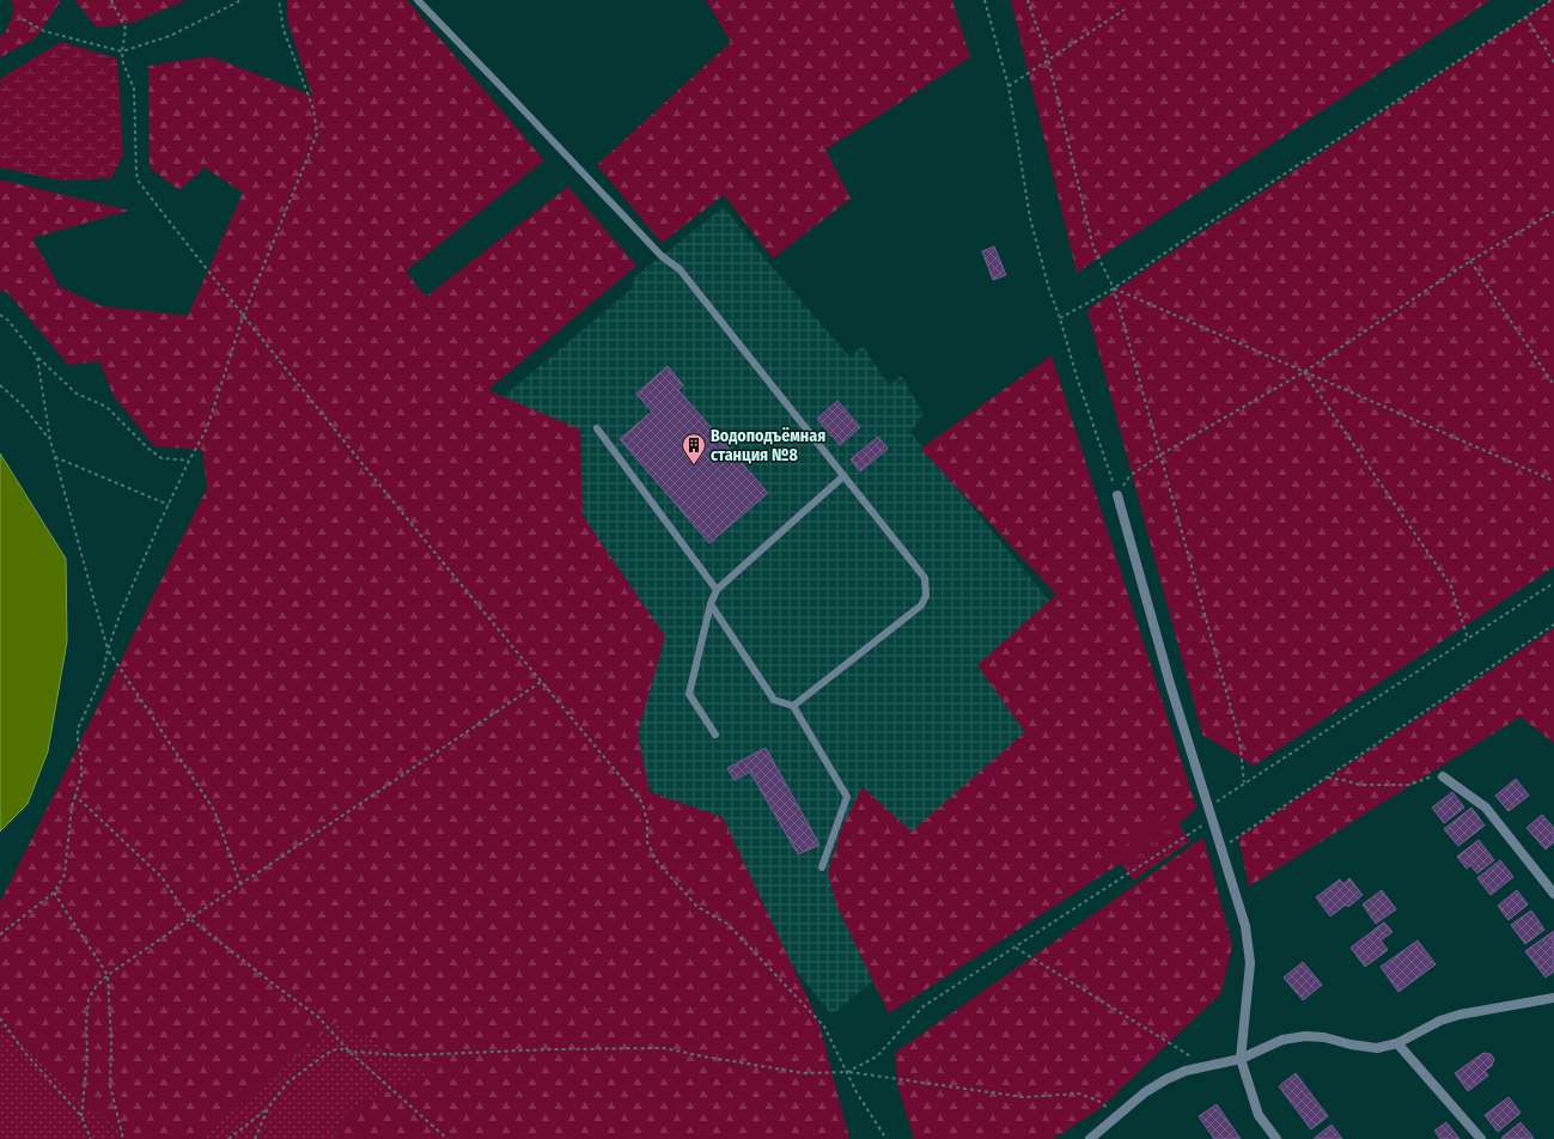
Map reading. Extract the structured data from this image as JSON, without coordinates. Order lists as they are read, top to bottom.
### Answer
{
  "places": {
    "building": ["Водоподъёмная станция №8"]
  }
}
